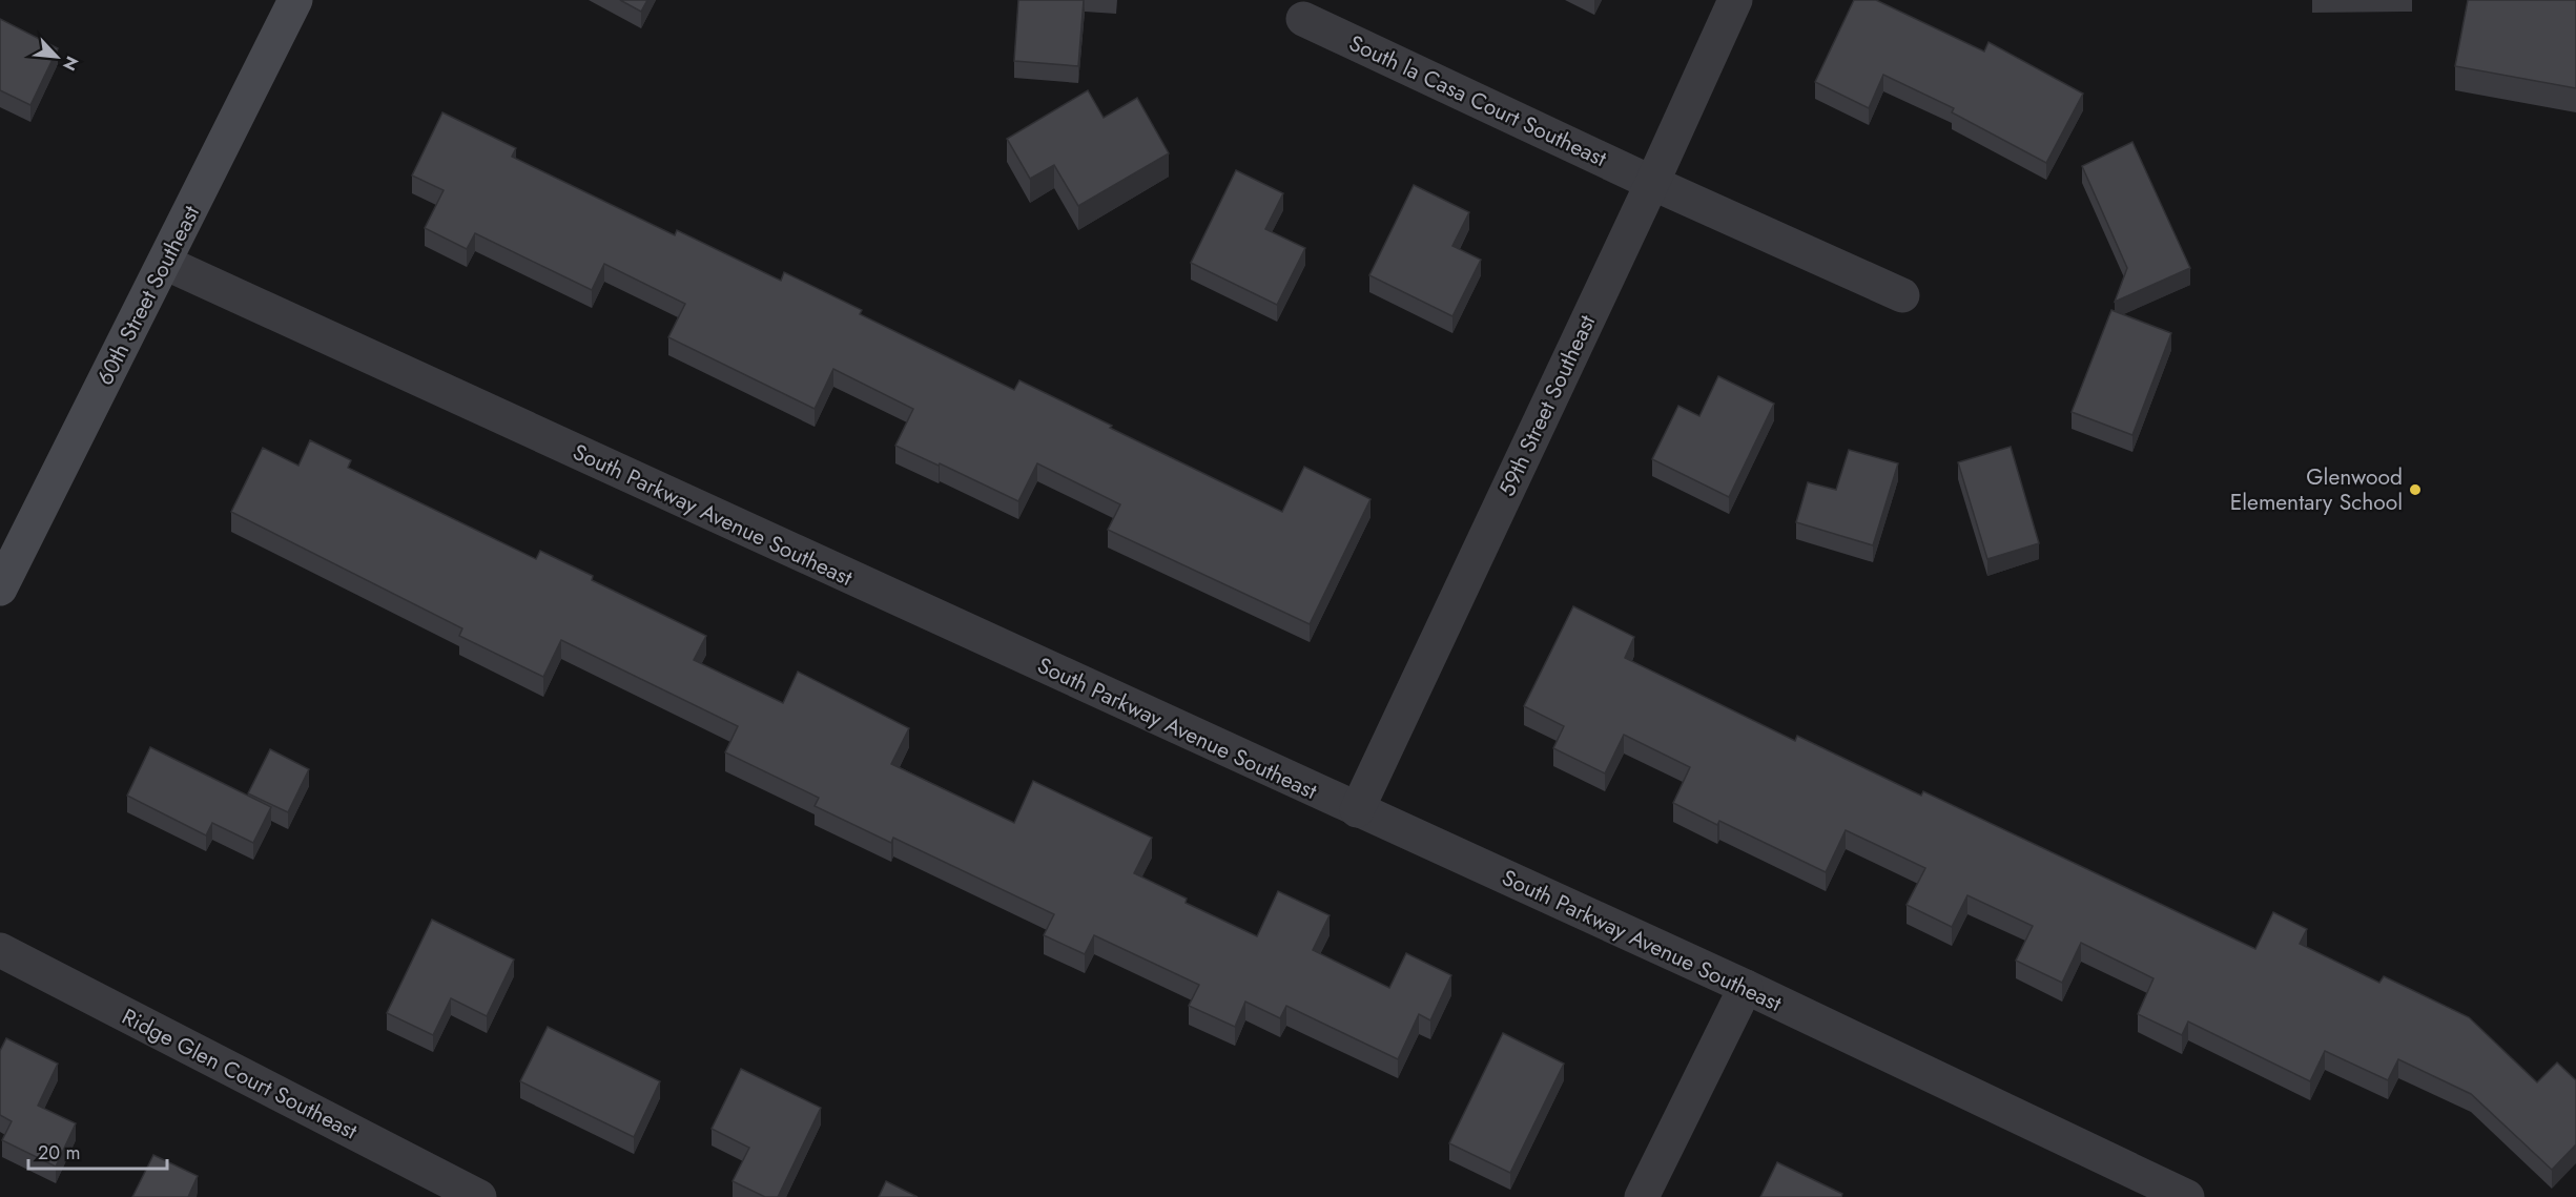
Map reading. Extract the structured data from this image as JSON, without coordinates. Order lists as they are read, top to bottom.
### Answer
{
  "streets": {
    "main road": ["60th Street Southeast"],
    "street": [
      "South la Casa Court Southeast",
      "59th Street Southeast",
      "South Parkway Avenue Southeast",
      "Ridge Glen Court Southeast"
    ]
  },
  "crossings": [
    ["South la Casa Court Southeast", "59th Street Southeast"],
    ["60th Street Southeast", "South Parkway Avenue Southeast"],
    ["59th Street Southeast", "South Parkway Avenue Southeast"]
  ],
  "places": ["Glenwood Elementary School"],
  "scale_bar": "20 m",
  "north": "bottom right"
}
